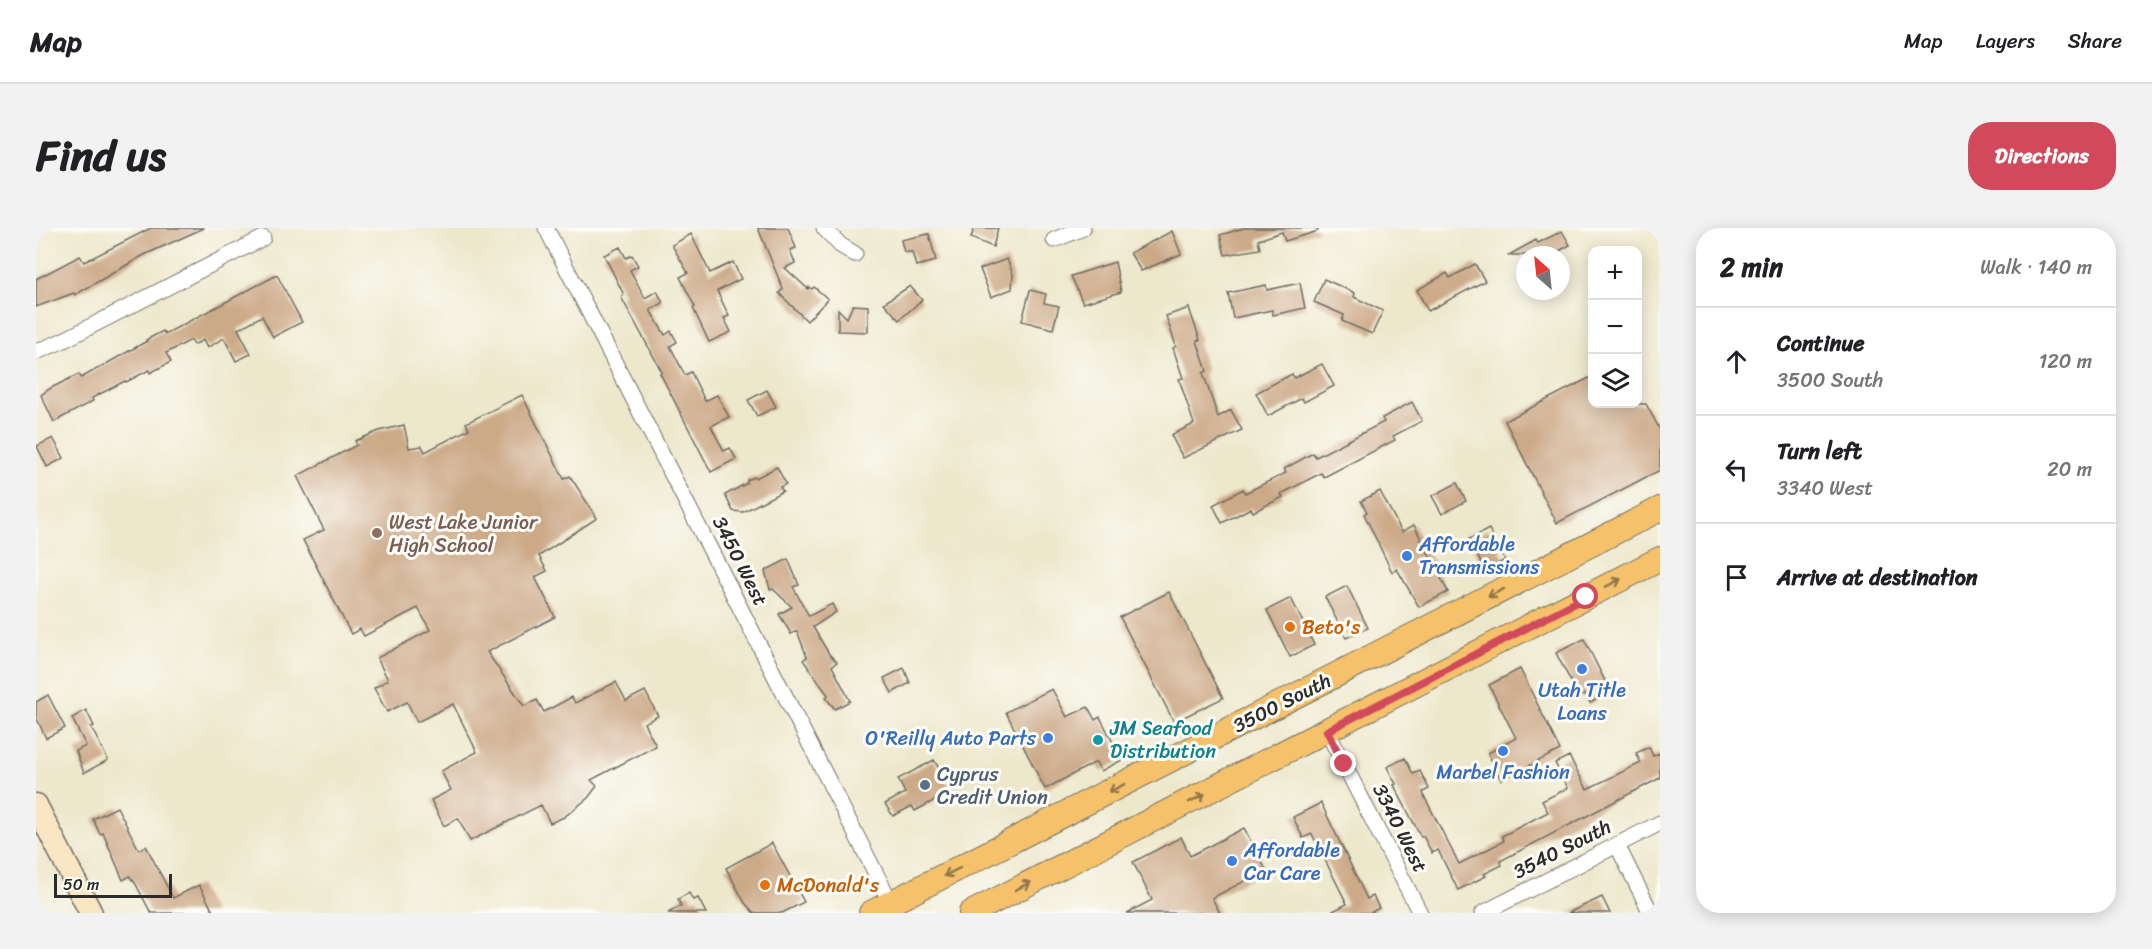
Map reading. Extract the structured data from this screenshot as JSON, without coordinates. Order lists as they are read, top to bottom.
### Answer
{
  "streets": {
    "main road": ["3500 South"],
    "street": ["3450 West", "3340 West", "3540 South"]
  },
  "crossings": [
    ["3450 West", "3500 South"]
  ],
  "places": [
    "West Lake Junior High School",
    "Affordable Transmissions",
    "Beto's",
    "Utah Title Loans",
    "O'Reilly Auto Parts",
    "JM Seafood Distribution",
    "Marbel Fashion",
    "Cyprus Credit Union",
    "Affordable Car Care",
    "McDonald's"
  ],
  "scale_bar": "50 m",
  "north": "top left",
  "page": {
    "header": "Map",
    "nav": ["Map", "Layers", "Share"],
    "title": "Find us",
    "buttons": "Directions",
    "heading": ["2 min", "Walk · 140 m"],
    "map_buttons": ["+", "−"],
    "list": [
      ["Continue", "3500 South", "120 m"],
      ["Turn left", "3340 West", "20 m"],
      "Arrive at destination"
    ],
    "scale": "50 m"
  }
}
